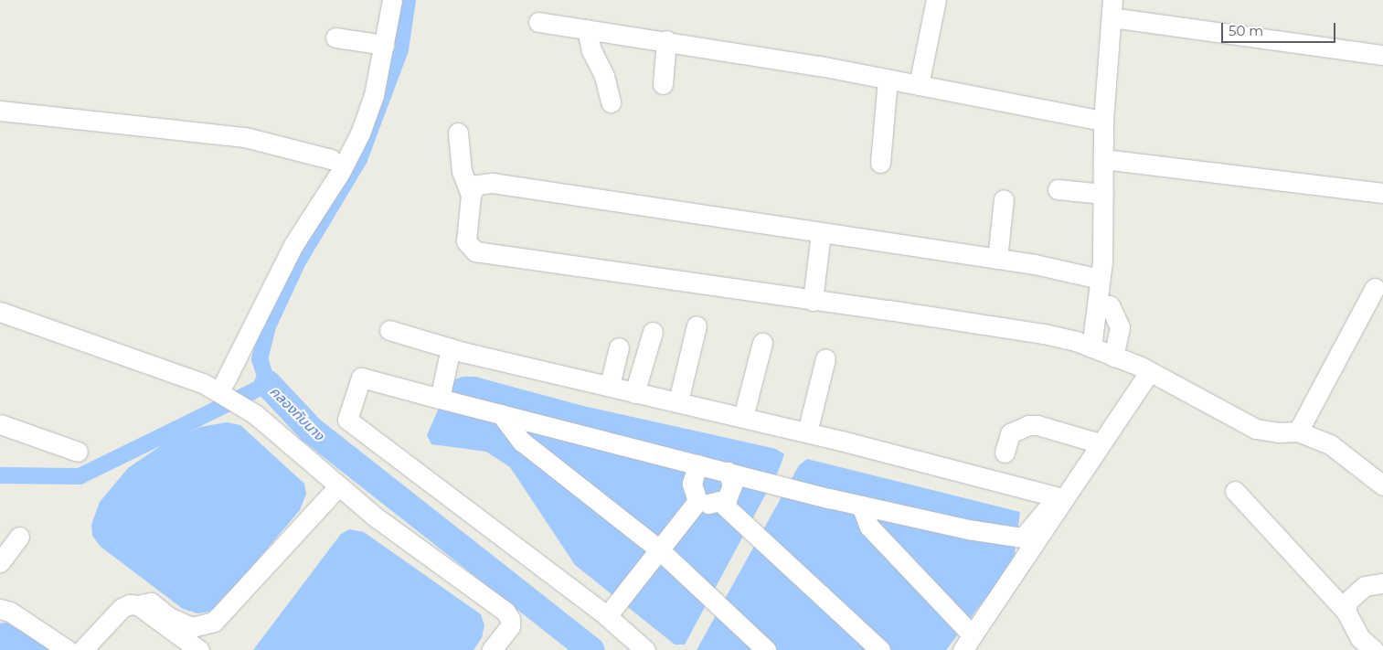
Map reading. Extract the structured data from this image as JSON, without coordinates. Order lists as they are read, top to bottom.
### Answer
{
  "water": ["คลองทับนาง"],
  "scale_bar": "50 m"
}
